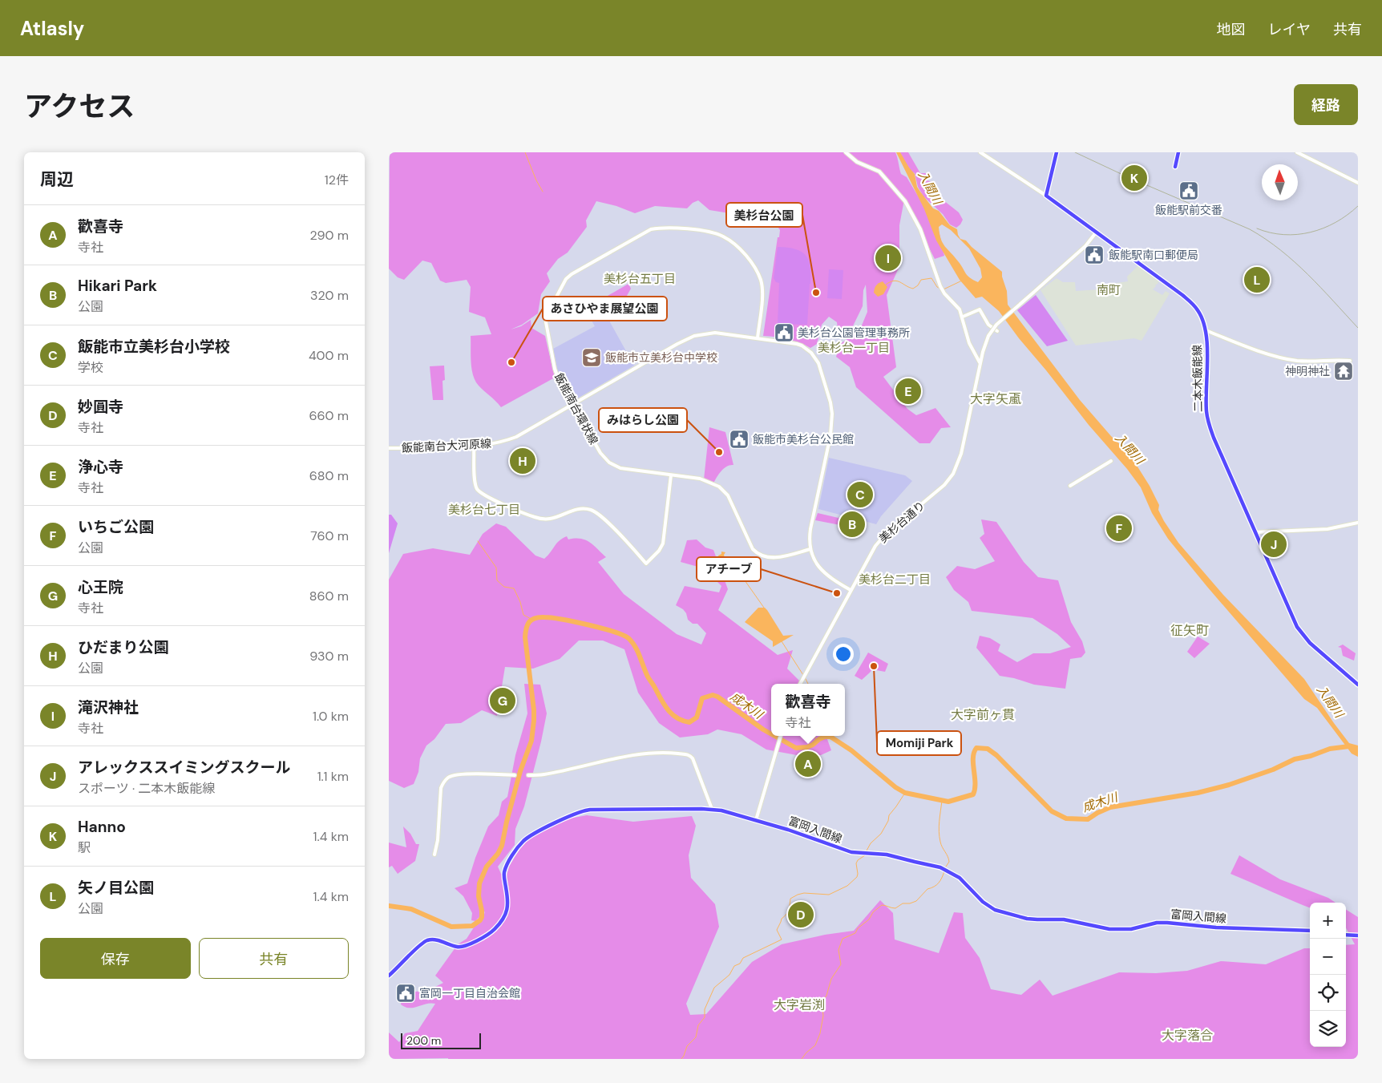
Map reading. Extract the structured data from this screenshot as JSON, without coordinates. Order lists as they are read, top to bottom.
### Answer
{
  "streets": {
    "main road": ["二本木飯能線", "富岡入間線"],
    "street": ["飯能南台環状線", "飯能南台大河原線", "美杉台通り"]
  },
  "crossings": [
    ["二本木飯能線", "美杉台通り"],
    ["飯能南台環状線", "飯能南台大河原線"],
    ["飯能南台大河原線", "美杉台通り"]
  ],
  "districts": [
    "美杉台五丁目",
    "南町",
    "美杉台一丁目",
    "大字矢颪",
    "美杉台七丁目",
    "美杉台二丁目",
    "征矢町",
    "大字前ヶ貫",
    "大字岩渕",
    "大字落合"
  ],
  "water": ["入間川", "成木川"],
  "places": {
    "public building": [
      "飯能駅前交番",
      "飯能駅南口郵便局",
      "美杉台公園管理事務所",
      "飯能市美杉台公民館",
      "富岡一丁目自治会館"
    ],
    "other": [
      "美杉台公園",
      "あさひやま展望公園",
      "みはらし公園",
      "アチーブ",
      "Momiji Park"
    ],
    "school or university": ["飯能市立美杉台中学校"],
    "temple": ["神明神社"]
  },
  "scale_bar": "200 m",
  "north": "top",
  "page": {
    "header": "Atlasly",
    "nav": ["地図", "レイヤ", "共有"],
    "title": "アクセス",
    "buttons": [
      "経路",
      ["保存", "共有"]
    ],
    "heading": ["周辺", "12件"],
    "pins": [
      "K",
      "I",
      "L",
      "E",
      "H",
      "C",
      "B",
      "F",
      "J",
      "G",
      "A",
      "D"
    ],
    "list": [
      {
        "mark": "A",
        "name": "歡喜寺",
        "note": "寺社",
        "value": "290 m"
      },
      {
        "mark": "B",
        "name": "Hikari Park",
        "note": "公園",
        "value": "320 m"
      },
      {
        "mark": "C",
        "name": "飯能市立美杉台小学校",
        "note": "学校",
        "value": "400 m"
      },
      {
        "mark": "D",
        "name": "妙圓寺",
        "note": "寺社",
        "value": "660 m"
      },
      {
        "mark": "E",
        "name": "浄心寺",
        "note": "寺社",
        "value": "680 m"
      },
      {
        "mark": "F",
        "name": "いちご公園",
        "note": "公園",
        "value": "760 m"
      },
      {
        "mark": "G",
        "name": "心王院",
        "note": "寺社",
        "value": "860 m"
      },
      {
        "mark": "H",
        "name": "ひだまり公園",
        "note": "公園",
        "value": "930 m"
      },
      {
        "mark": "I",
        "name": "滝沢神社",
        "note": "寺社",
        "value": "1.0 km"
      },
      {
        "mark": "J",
        "name": "アレックススイミングスクール",
        "note": "スポーツ · 二本木飯能線",
        "value": "1.1 km"
      },
      {
        "mark": "K",
        "name": "Hanno",
        "note": "駅",
        "value": "1.4 km"
      },
      {
        "mark": "L",
        "name": "矢ノ目公園",
        "note": "公園",
        "value": "1.4 km"
      }
    ],
    "popup": ["歡喜寺", "寺社"],
    "map_buttons": ["+", "−"],
    "scale": "200 m"
  }
}
